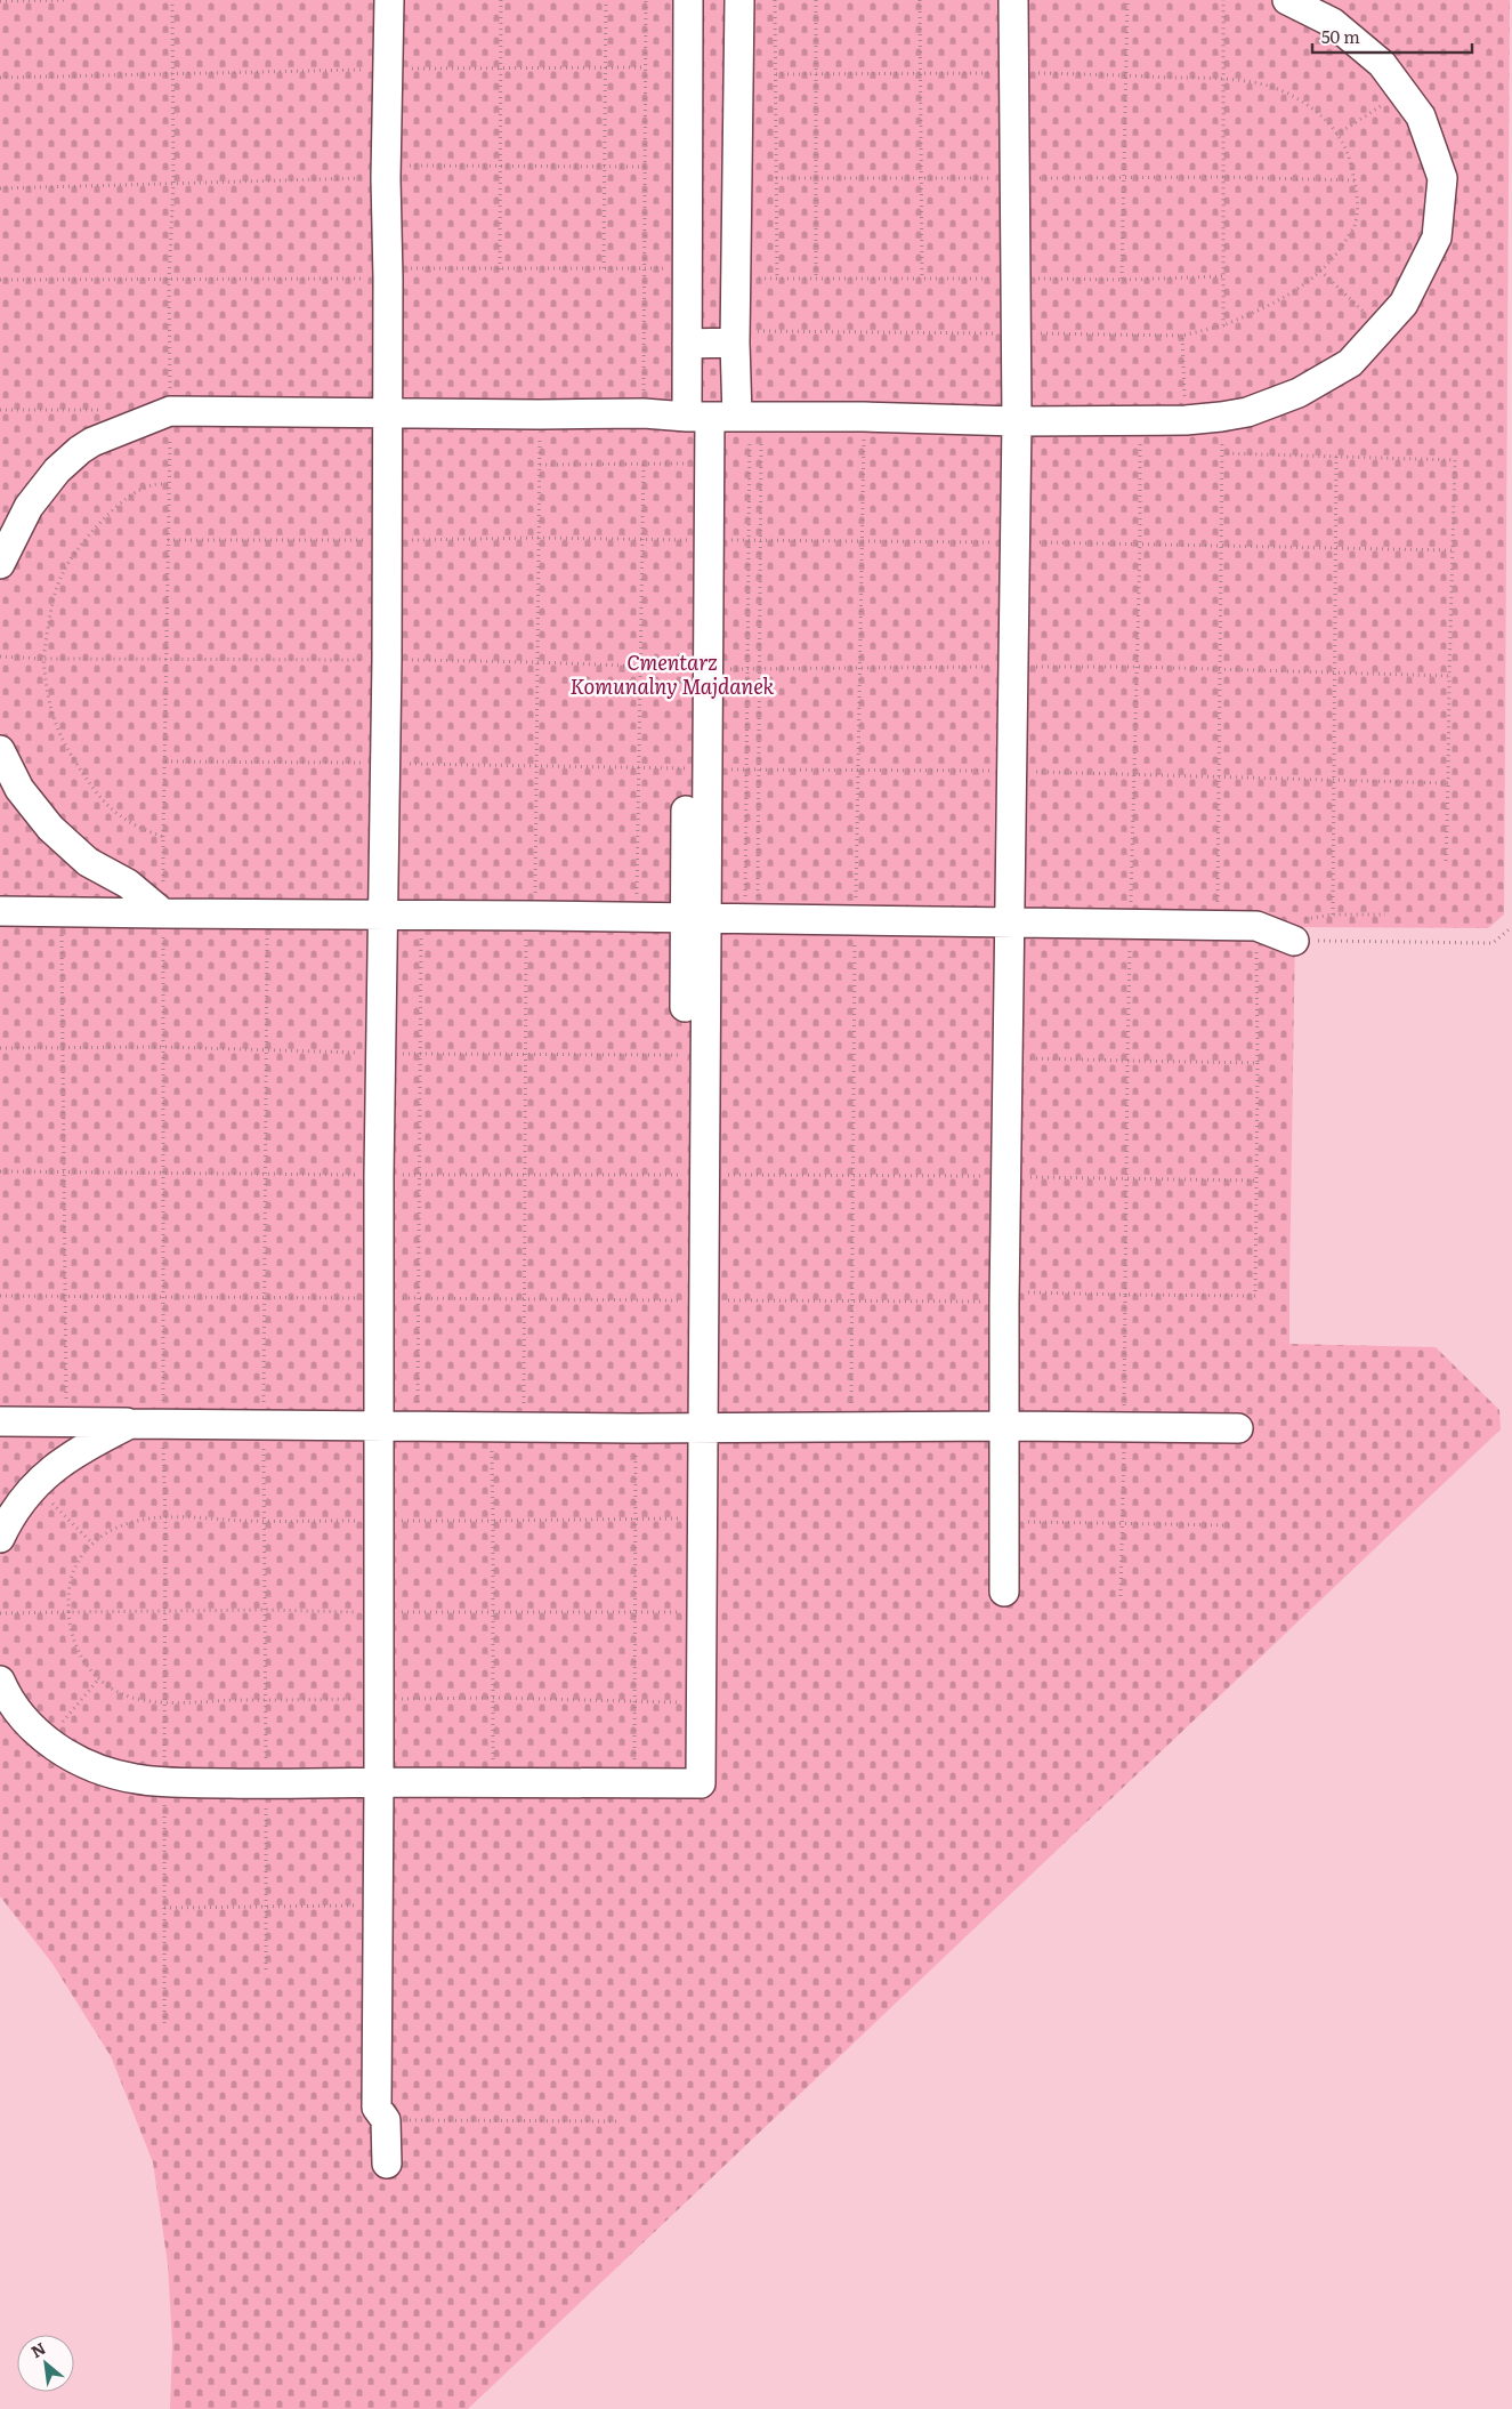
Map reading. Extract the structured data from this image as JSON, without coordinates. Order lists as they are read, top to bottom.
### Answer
{
  "parks": ["Cmentarz Komunalny Majdanek"],
  "scale_bar": "50 m",
  "north": "top left"
}
